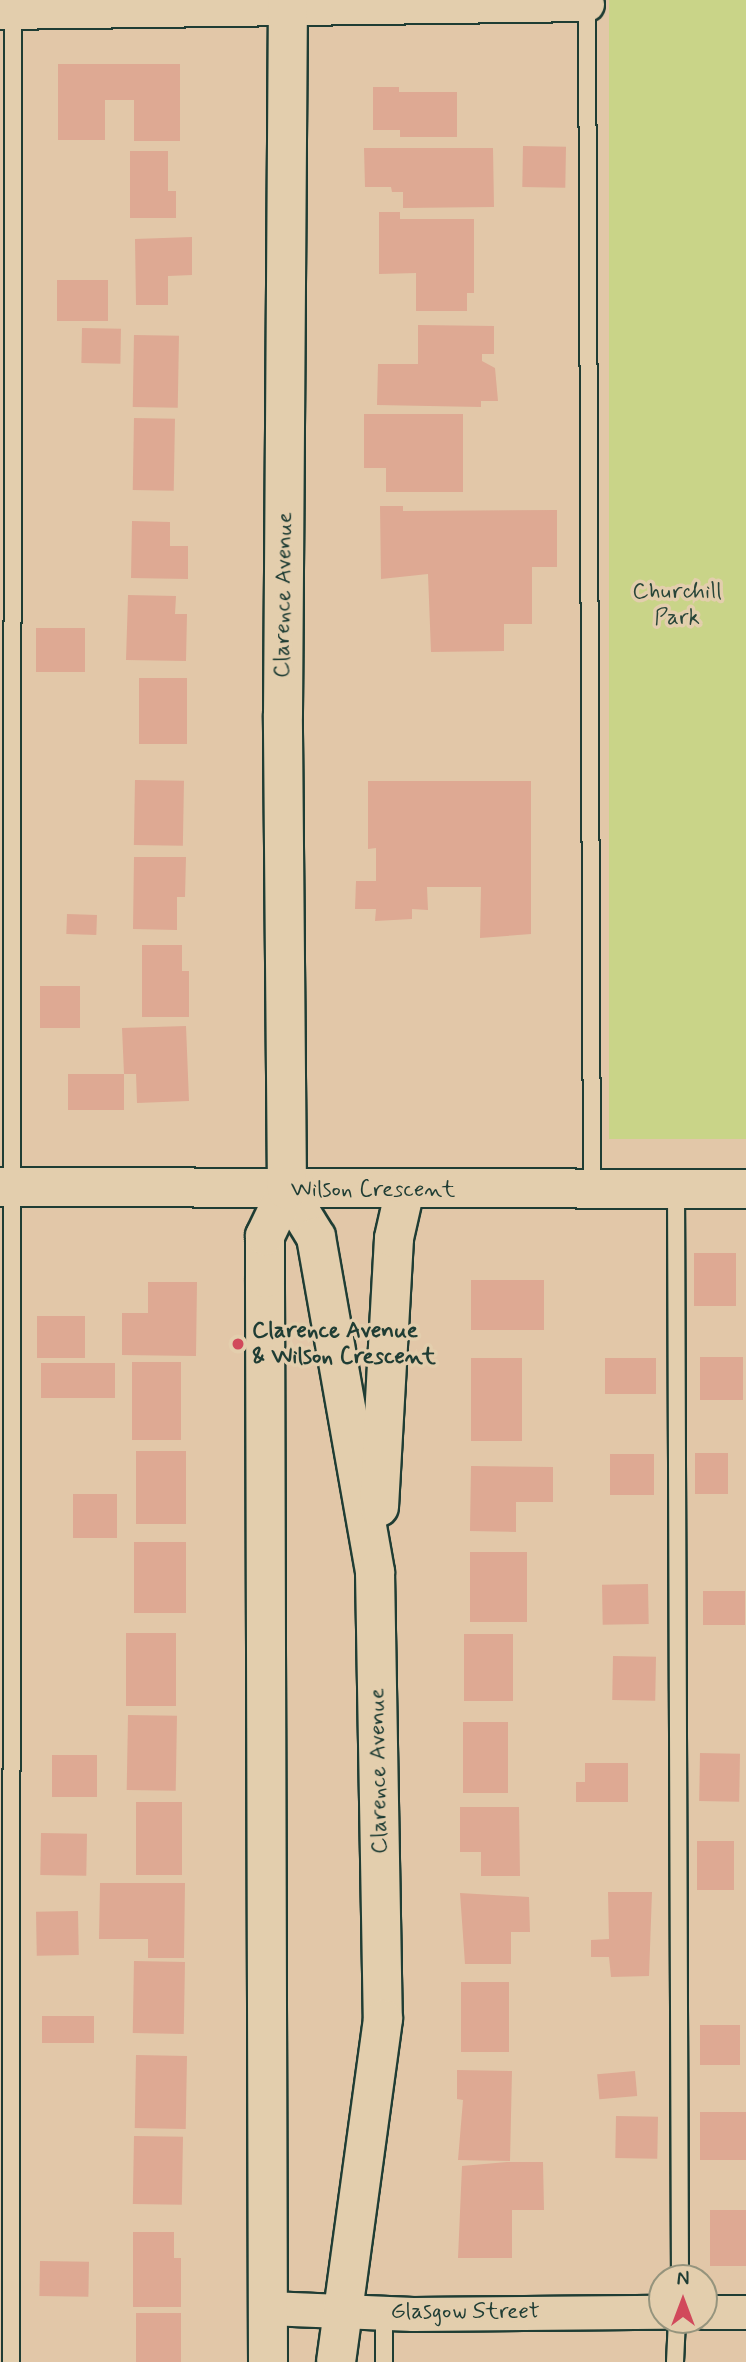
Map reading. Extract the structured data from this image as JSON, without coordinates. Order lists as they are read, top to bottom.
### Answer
{
  "streets": {
    "main road": ["Clarence Avenue", "Wilson Crescent"],
    "street": ["Glasgow Street"]
  },
  "crossings": [
    ["Clarence Avenue", "Wilson Crescent"],
    ["Clarence Avenue", "Glasgow Street"]
  ],
  "parks": ["Churchill Park"],
  "places": ["Clarence Avenue & Wilson Crescent"],
  "north": "top"
}
